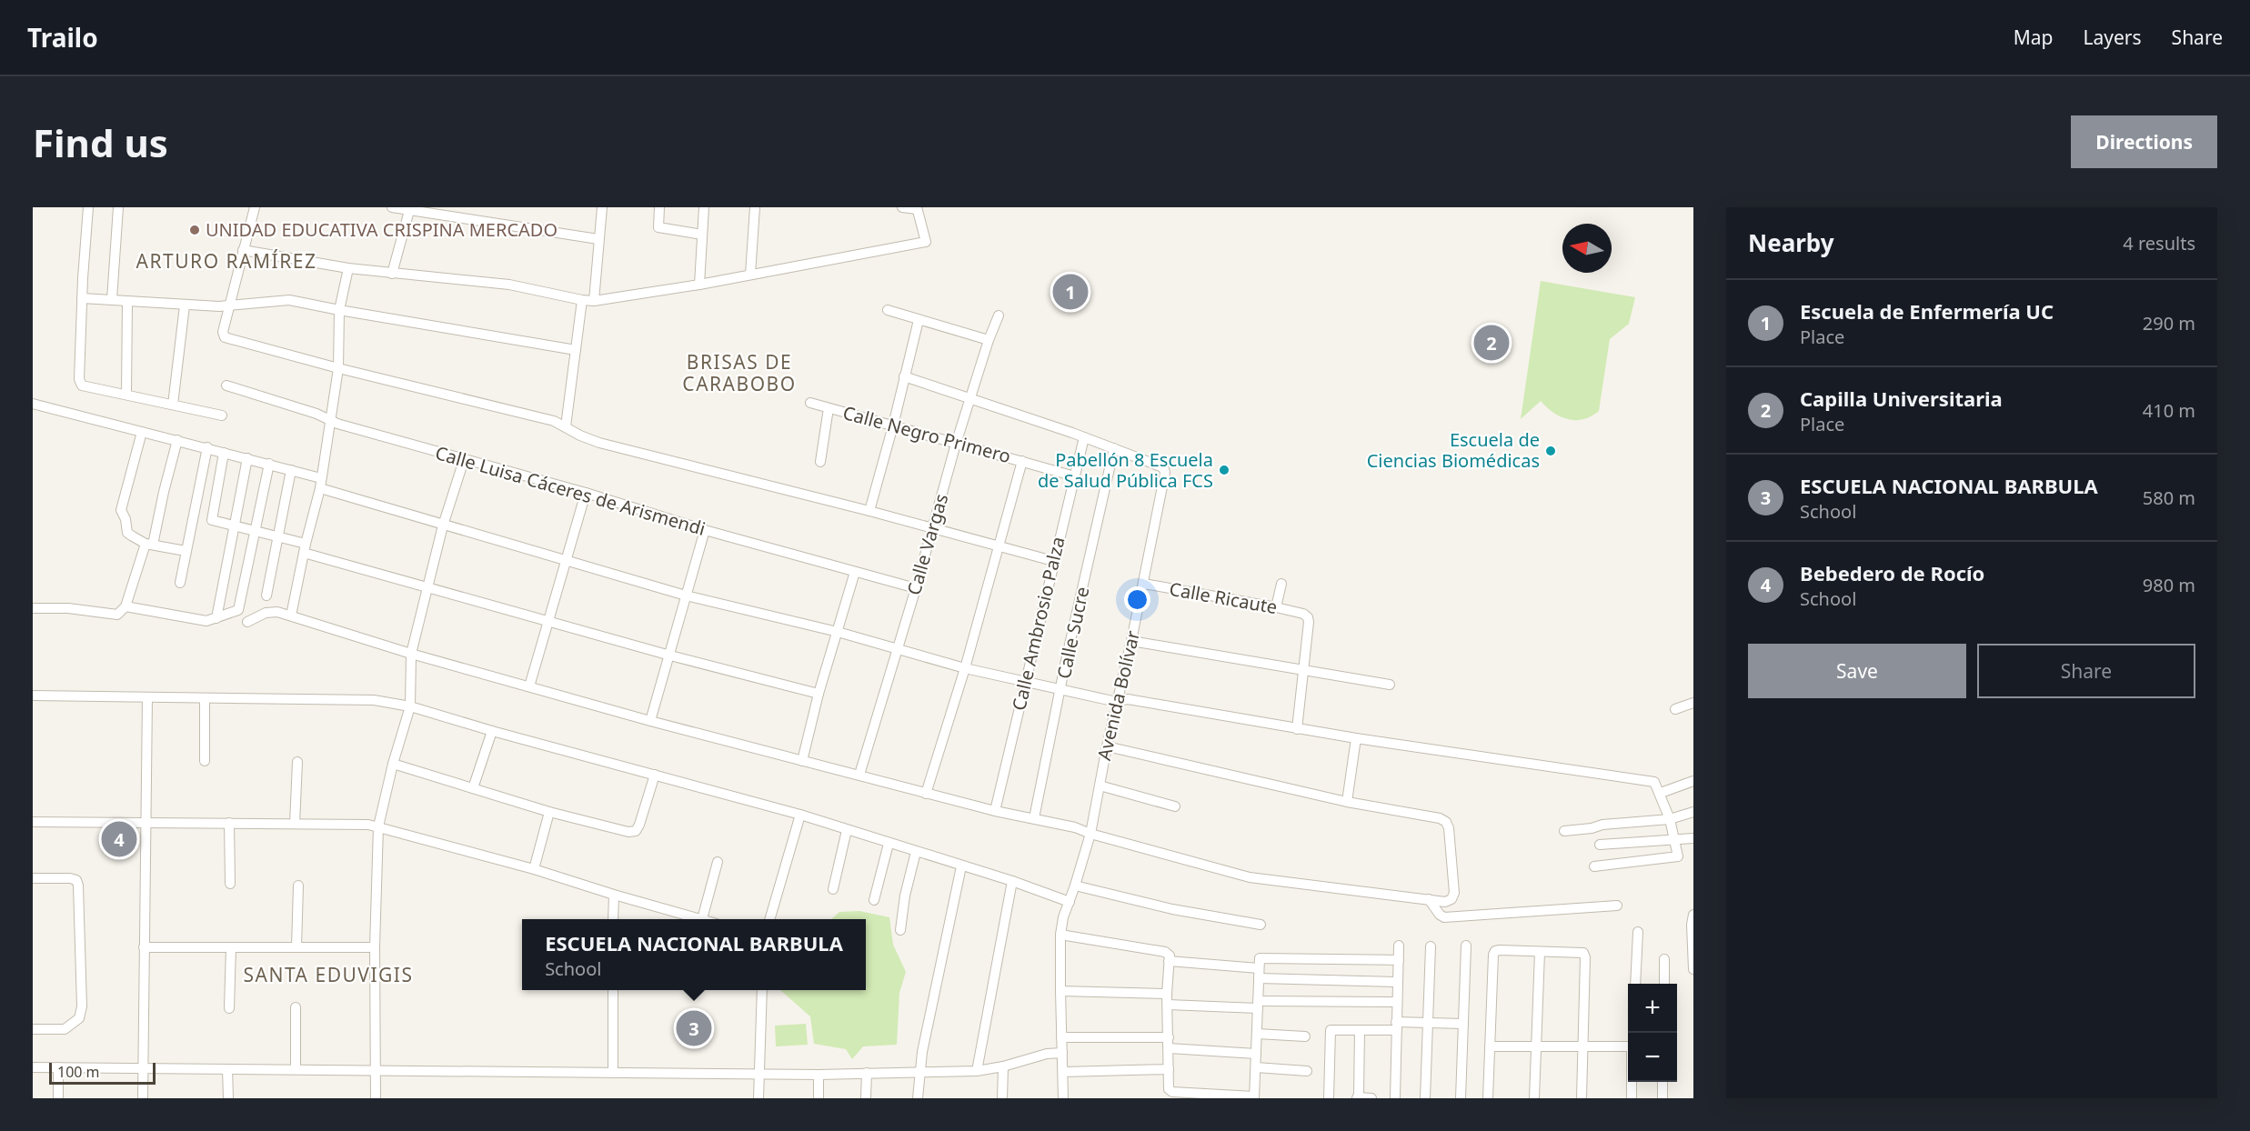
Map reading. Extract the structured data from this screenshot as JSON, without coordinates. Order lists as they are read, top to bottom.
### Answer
{
  "streets": {
    "street": [
      "Calle Negro Primero",
      "Calle Luisa Cáceres de Arismendi",
      "Calle Vargas",
      "Calle Ricaute",
      "Calle Ambrosio Palza",
      "Calle Sucre",
      "Avenida Bolívar"
    ]
  },
  "crossings": [
    ["Calle Negro Primero", "Calle Vargas"],
    ["Calle Negro Primero", "Calle Ambrosio Palza"],
    ["Calle Luisa Cáceres de Arismendi", "Calle Vargas"],
    ["Calle Vargas", "Avenida Bolívar"],
    ["Calle Ricaute", "Avenida Bolívar"],
    ["Calle Ambrosio Palza", "Avenida Bolívar"],
    ["Calle Sucre", "Avenida Bolívar"]
  ],
  "districts": ["ARTURO RAMÍREZ", "BRISAS DE CARABOBO", "SANTA EDUVIGIS"],
  "places": ["UNIDAD EDUCATIVA CRISPINA MERCADO", "Escuela de Ciencias Biomédicas", "Pabellón 8 Escuela de Salud Pública FCS"],
  "scale_bar": "100 m",
  "north": "left",
  "page": {
    "header": "Trailo",
    "nav": ["Map", "Layers", "Share"],
    "buttons": [
      "Directions",
      ["Save", "Share"]
    ],
    "title": "Find us",
    "heading": ["Nearby", "4 results"],
    "pins": [
      "1",
      "2",
      "4",
      "3"
    ],
    "list": [
      {
        "mark": "1",
        "name": "Escuela de Enfermería UC",
        "note": "Place",
        "value": "290 m"
      },
      {
        "mark": "2",
        "name": "Capilla Universitaria",
        "note": "Place",
        "value": "410 m"
      },
      {
        "mark": "3",
        "name": "ESCUELA NACIONAL BARBULA",
        "note": "School",
        "value": "580 m"
      },
      {
        "mark": "4",
        "name": "Bebedero de Rocío",
        "note": "School",
        "value": "980 m"
      }
    ],
    "popup": ["ESCUELA NACIONAL BARBULA", "School"],
    "map_buttons": ["+", "−"],
    "scale": "100 m"
  }
}
